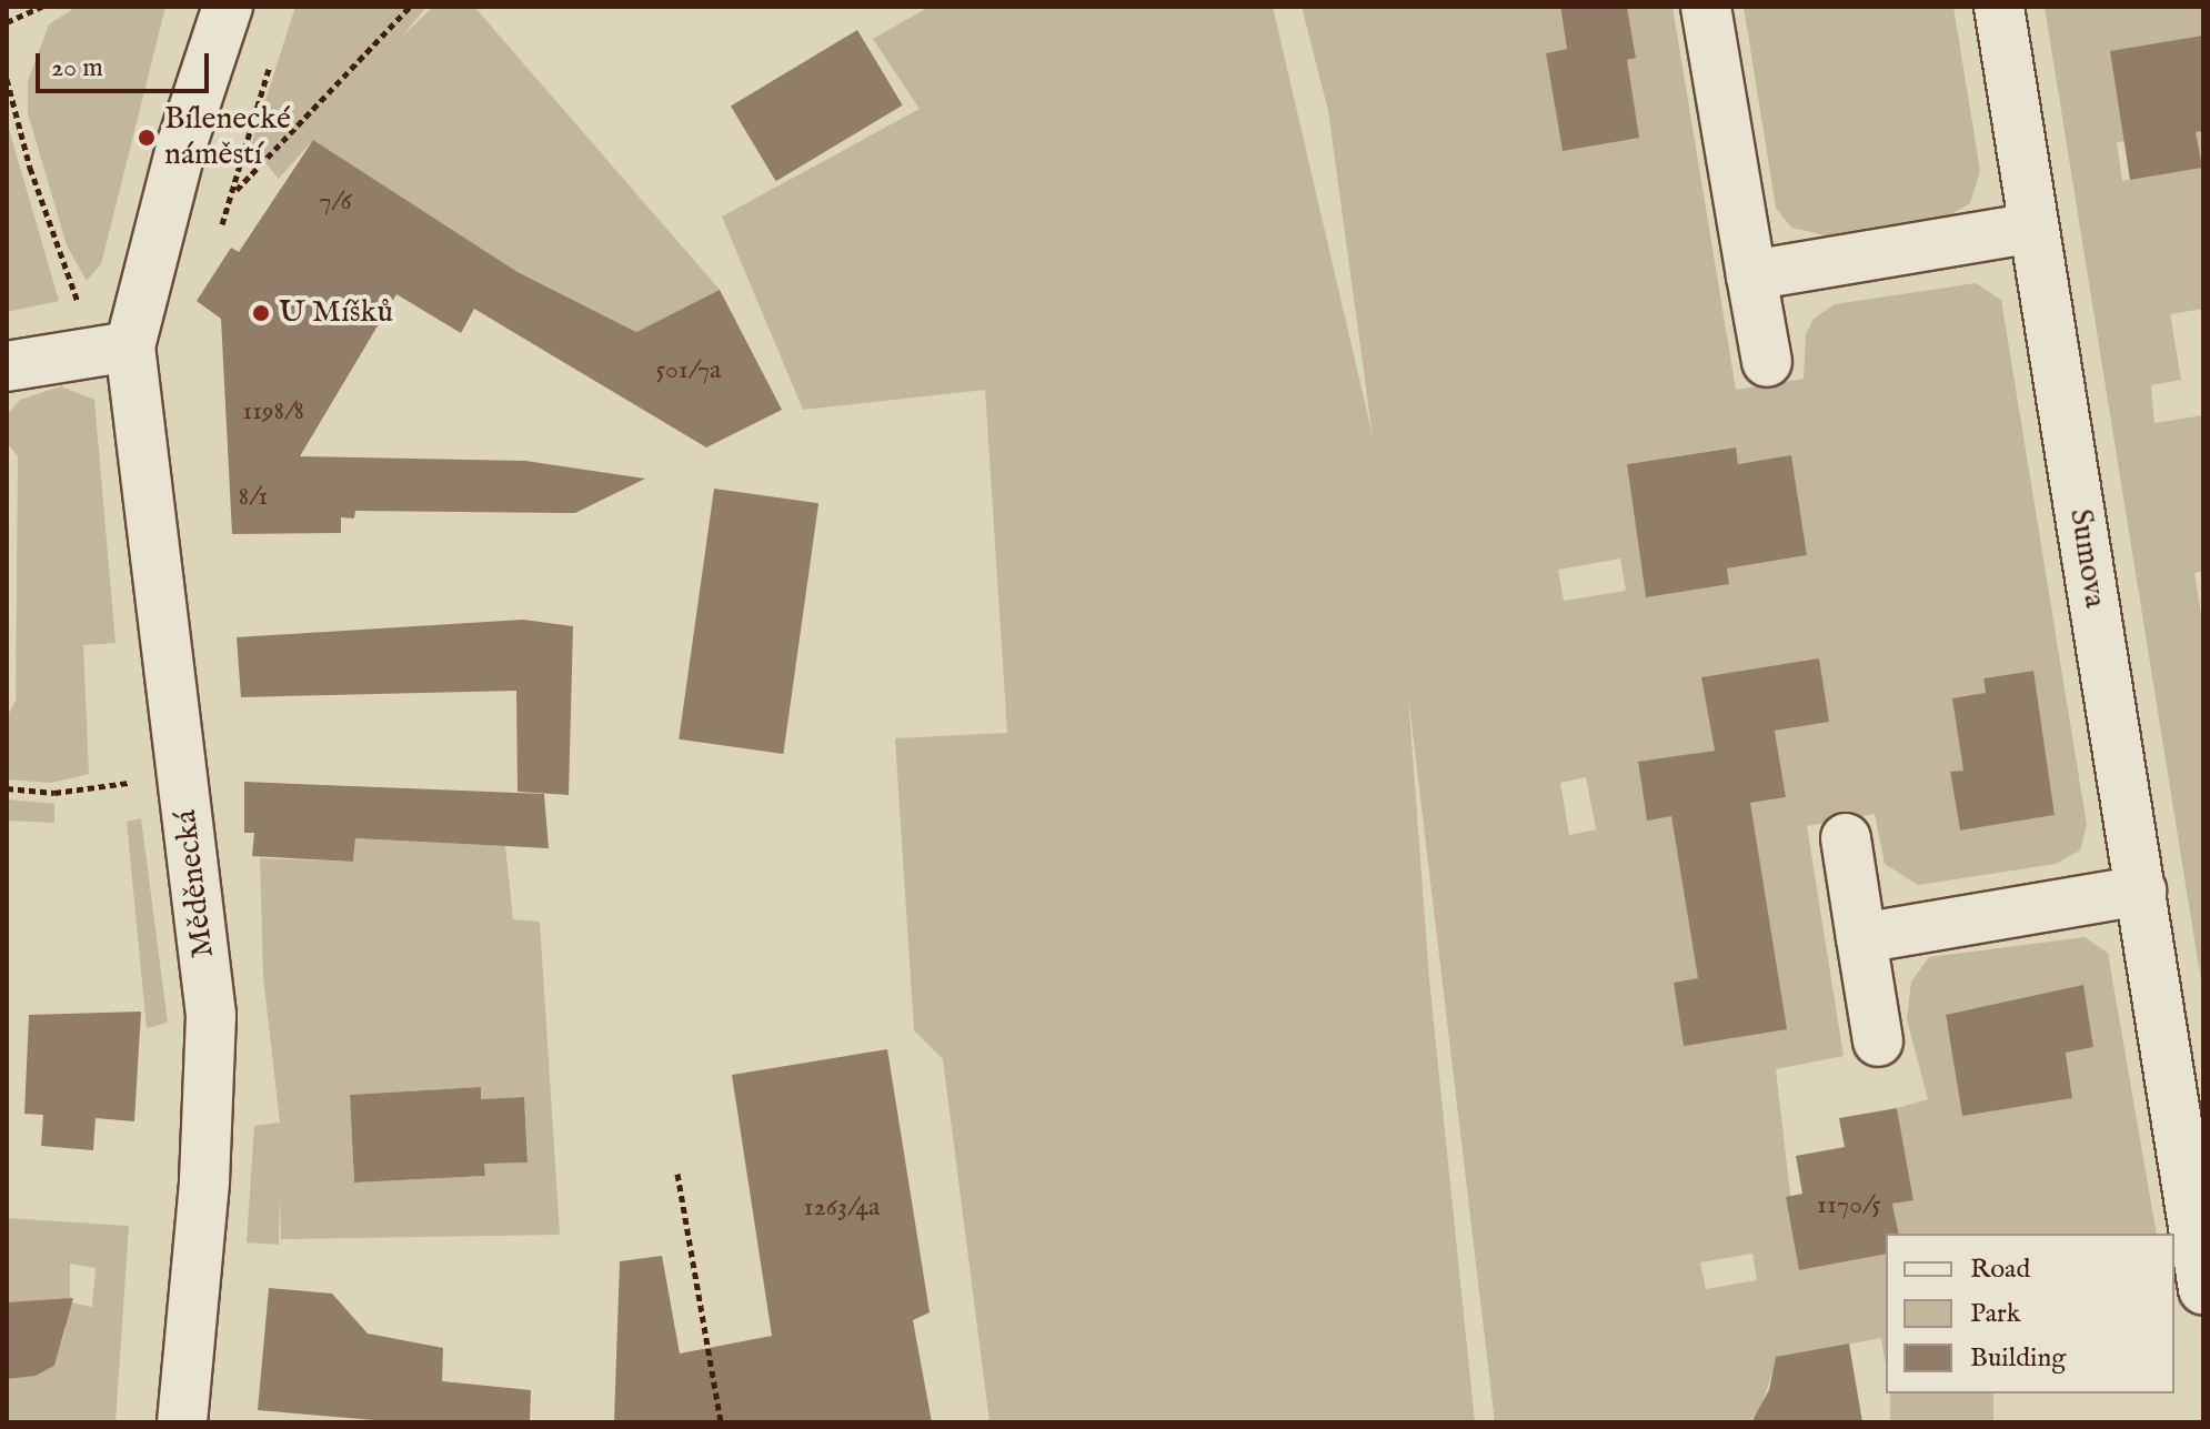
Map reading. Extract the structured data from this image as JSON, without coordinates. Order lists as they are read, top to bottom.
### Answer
{
  "streets": {
    "street": ["Sumova", "Měděnecká"]
  },
  "places": ["Bílenecké náměstí", "U Míšků"],
  "house_numbers": [
    "7/6",
    "501/7a",
    "1198/8",
    "8/1",
    "1170/5",
    "1263/4a"
  ],
  "legend": ["Road", "Park", "Building"],
  "scale_bar": "20 m"
}
